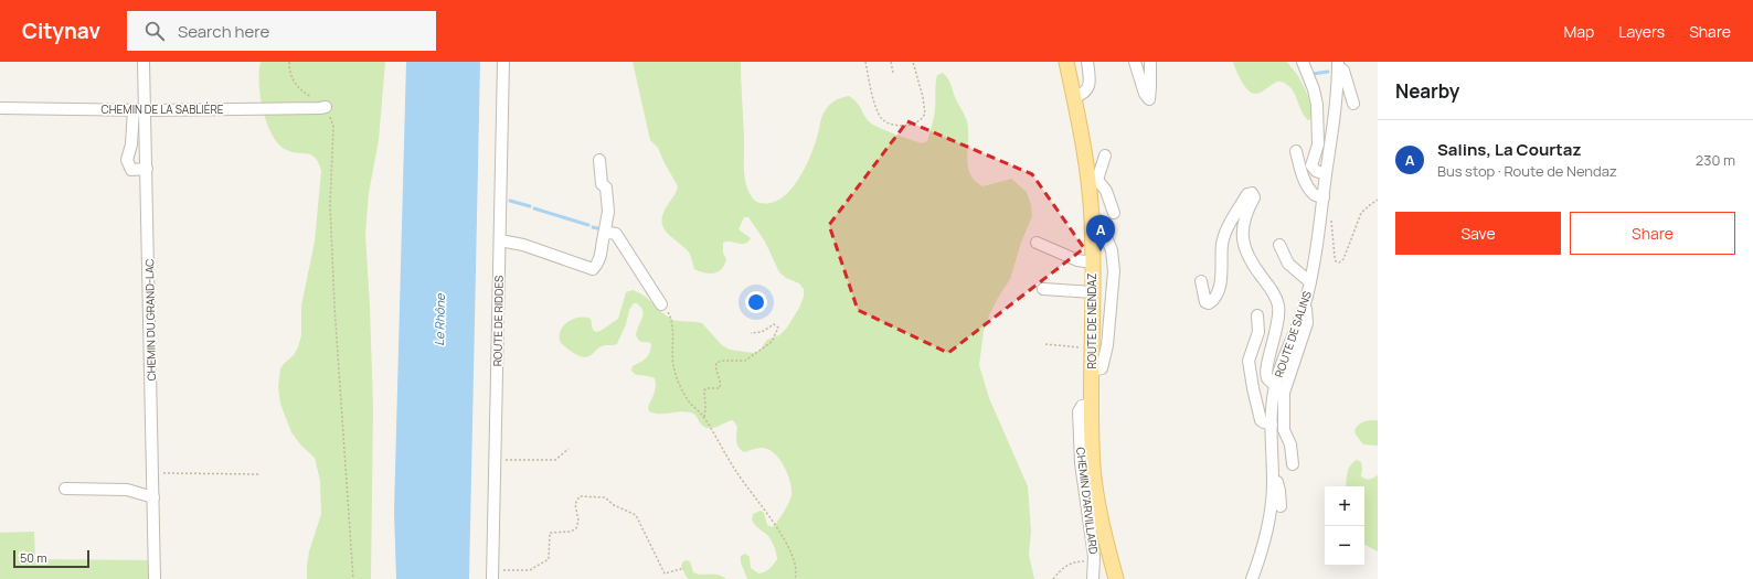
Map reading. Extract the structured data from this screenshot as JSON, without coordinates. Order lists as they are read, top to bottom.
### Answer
{
  "streets": {
    "main road": ["ROUTE DE NENDAZ"],
    "street": [
      "CHEMIN DE LA SABLIÈRE",
      "CHEMIN DU GRAND-LAC",
      "ROUTE DE RIDDES",
      "ROUTE DE SALINS",
      "CHEMIN D'ARVILLARD"
    ]
  },
  "crossings": [
    ["CHEMIN DE LA SABLIÈRE", "CHEMIN DU GRAND-LAC"],
    ["ROUTE DE NENDAZ", "CHEMIN D'ARVILLARD"]
  ],
  "water": ["Le Rhône"],
  "scale_bar": "50 m",
  "page": {
    "header": "Citynav",
    "search": "Search here",
    "nav": ["Map", "Layers", "Share"],
    "heading": "Nearby",
    "list": [
      {
        "mark": "A",
        "name": "Salins, La Courtaz",
        "note": "Bus stop · Route de Nendaz",
        "value": "230 m"
      }
    ],
    "buttons": ["Save", "Share"],
    "pins": "A",
    "map_buttons": ["+", "−"],
    "scale": "50 m"
  }
}
